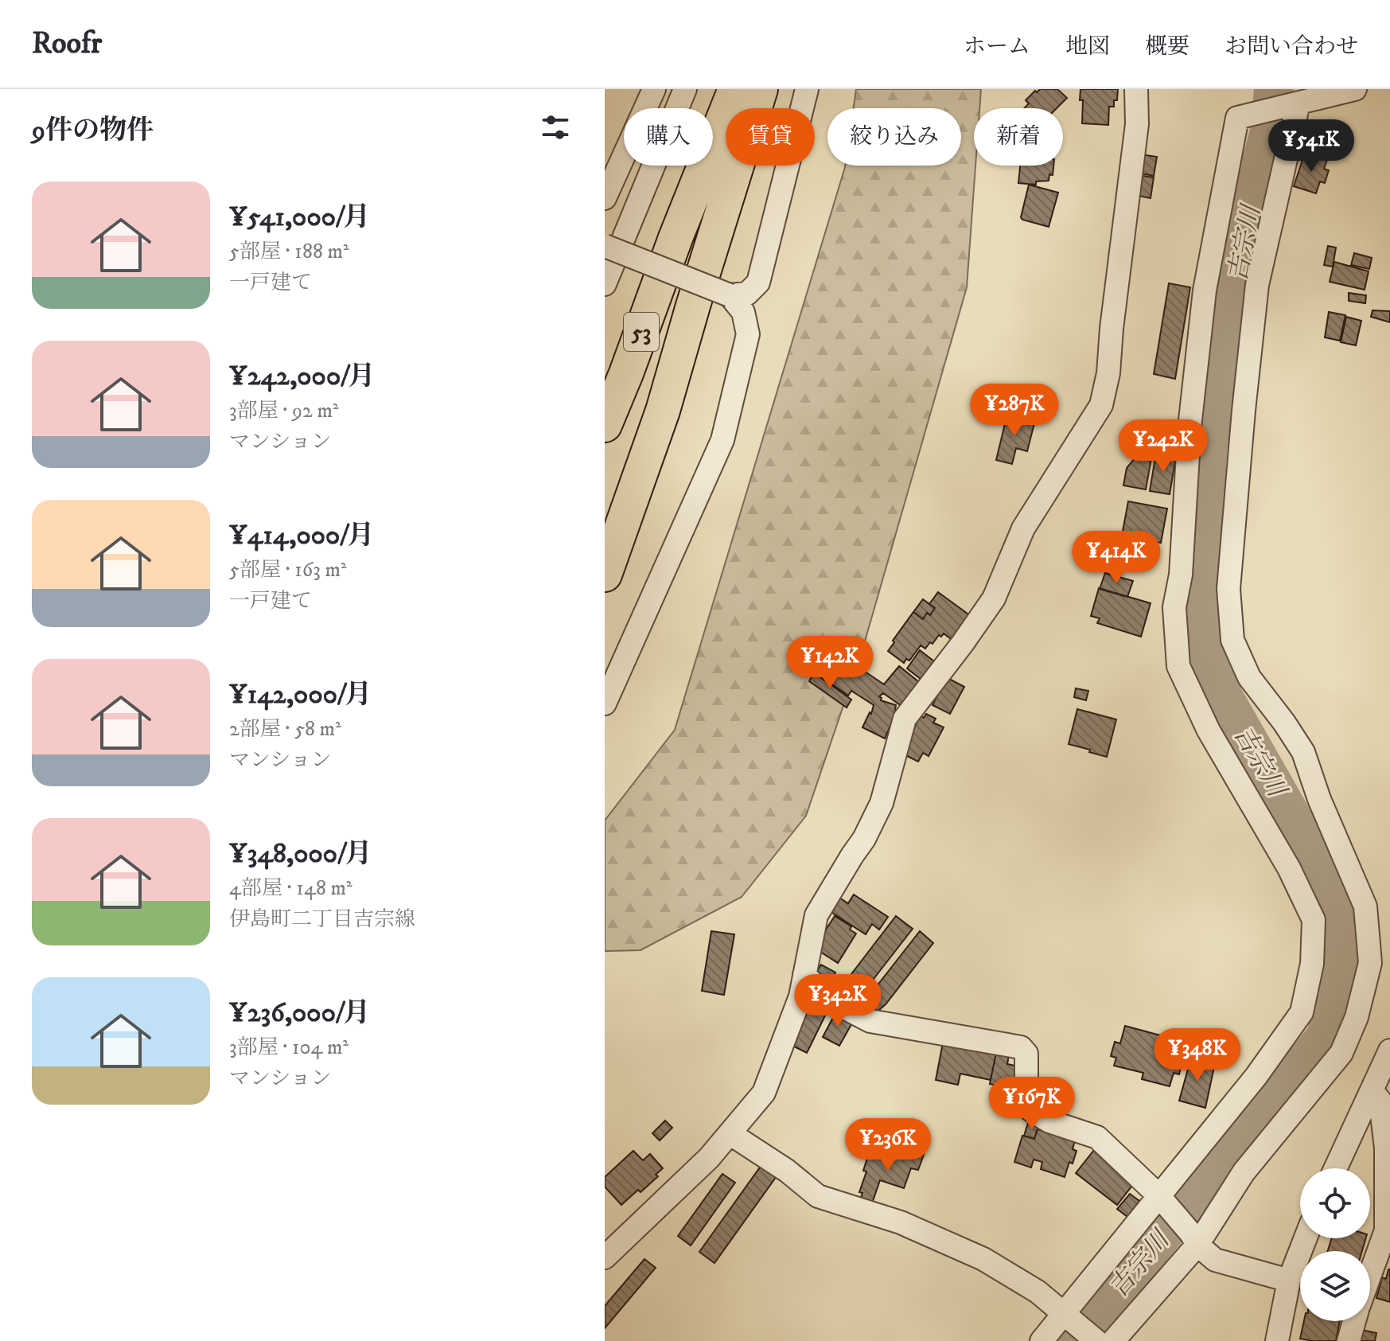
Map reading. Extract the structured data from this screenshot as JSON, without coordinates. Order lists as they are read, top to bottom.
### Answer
{
  "streets": {
    "highway": ["53"]
  },
  "water": ["吉宗川"],
  "page": {
    "header": "Roofr",
    "nav": [
      "ホーム",
      "地図",
      "概要",
      "お問い合わせ"
    ],
    "heading": "9件の物件",
    "chip": [
      "購入",
      "賃貸",
      "絞り込み",
      "新着"
    ],
    "price": [
      "¥541K",
      "¥287K",
      "¥242K",
      "¥414K",
      "¥142K",
      "¥342K",
      "¥348K",
      "¥167K",
      "¥236K"
    ],
    "list": [
      {
        "name": "¥541,000/月",
        "note": "5部屋 · 188 m² · 一戸建て"
      },
      {
        "name": "¥242,000/月",
        "note": "3部屋 · 92 m² · マンション"
      },
      {
        "name": "¥414,000/月",
        "note": "5部屋 · 163 m² · 一戸建て"
      },
      {
        "name": "¥142,000/月",
        "note": "2部屋 · 58 m² · マンション"
      },
      {
        "name": "¥348,000/月",
        "note": "4部屋 · 148 m² · 伊島町二丁目吉宗線"
      },
      {
        "name": "¥236,000/月",
        "note": "3部屋 · 104 m² · マンション"
      }
    ]
  }
}
